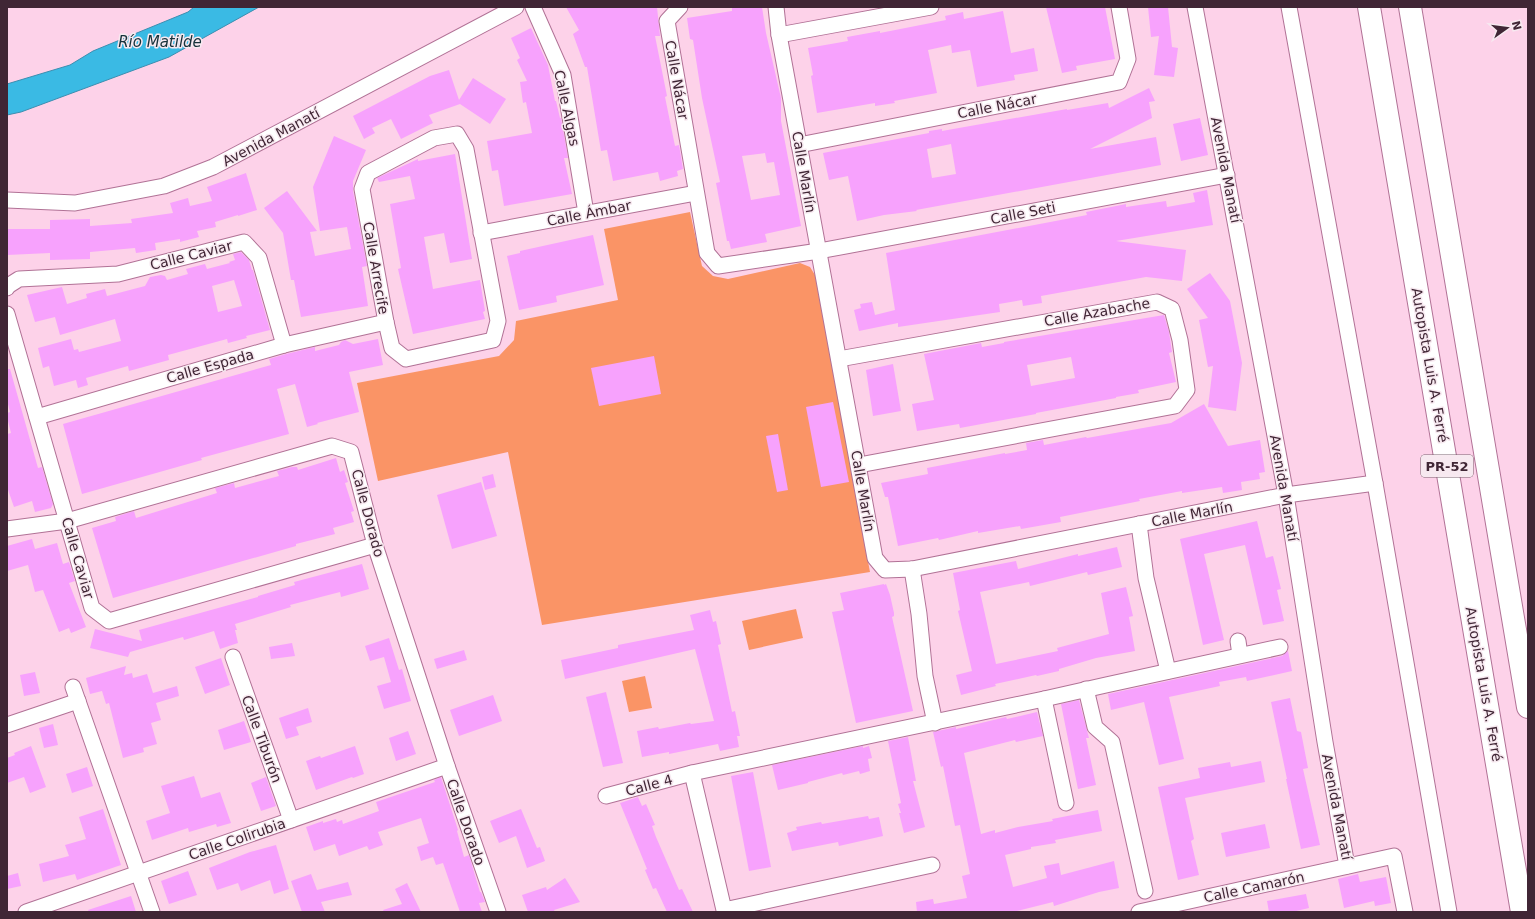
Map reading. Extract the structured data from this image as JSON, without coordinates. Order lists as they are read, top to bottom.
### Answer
{
  "streets": {
    "highway": ["Autopista Luis A. Ferré", "PR-52"],
    "street": [
      "Calle Nácar",
      "Calle Algas",
      "Avenida Manatí",
      "Calle Marlín",
      "Calle Ámbar",
      "Calle Seti",
      "Calle Caviar",
      "Calle Arrecife",
      "Calle Azabache",
      "Calle Espada",
      "Calle Dorado",
      "Calle Tiburón",
      "Calle 4",
      "Calle Colirubia",
      "Calle Camarón"
    ]
  },
  "crossings": [
    ["Calle Nácar", "Calle Marlín"],
    ["Calle Nácar", "Calle Ámbar"],
    ["Calle Nácar", "Calle Seti"],
    ["Calle Algas", "Calle Ámbar"],
    ["Avenida Manatí", "Calle Marlín"],
    ["Avenida Manatí", "Calle Seti"],
    ["Avenida Manatí", "Calle Camarón"],
    ["Calle Marlín", "Calle Seti"],
    ["Calle Marlín", "Calle Azabache"],
    ["Calle Ámbar", "Calle Arrecife"],
    ["Calle Caviar", "Calle Espada"],
    ["Calle Caviar", "Calle Dorado"],
    ["Calle Arrecife", "Calle Espada"],
    ["Calle Dorado", "Calle Colirubia"],
    ["Calle Tiburón", "Calle Colirubia"]
  ],
  "water": ["Río Matilde"],
  "north": "right"
}
